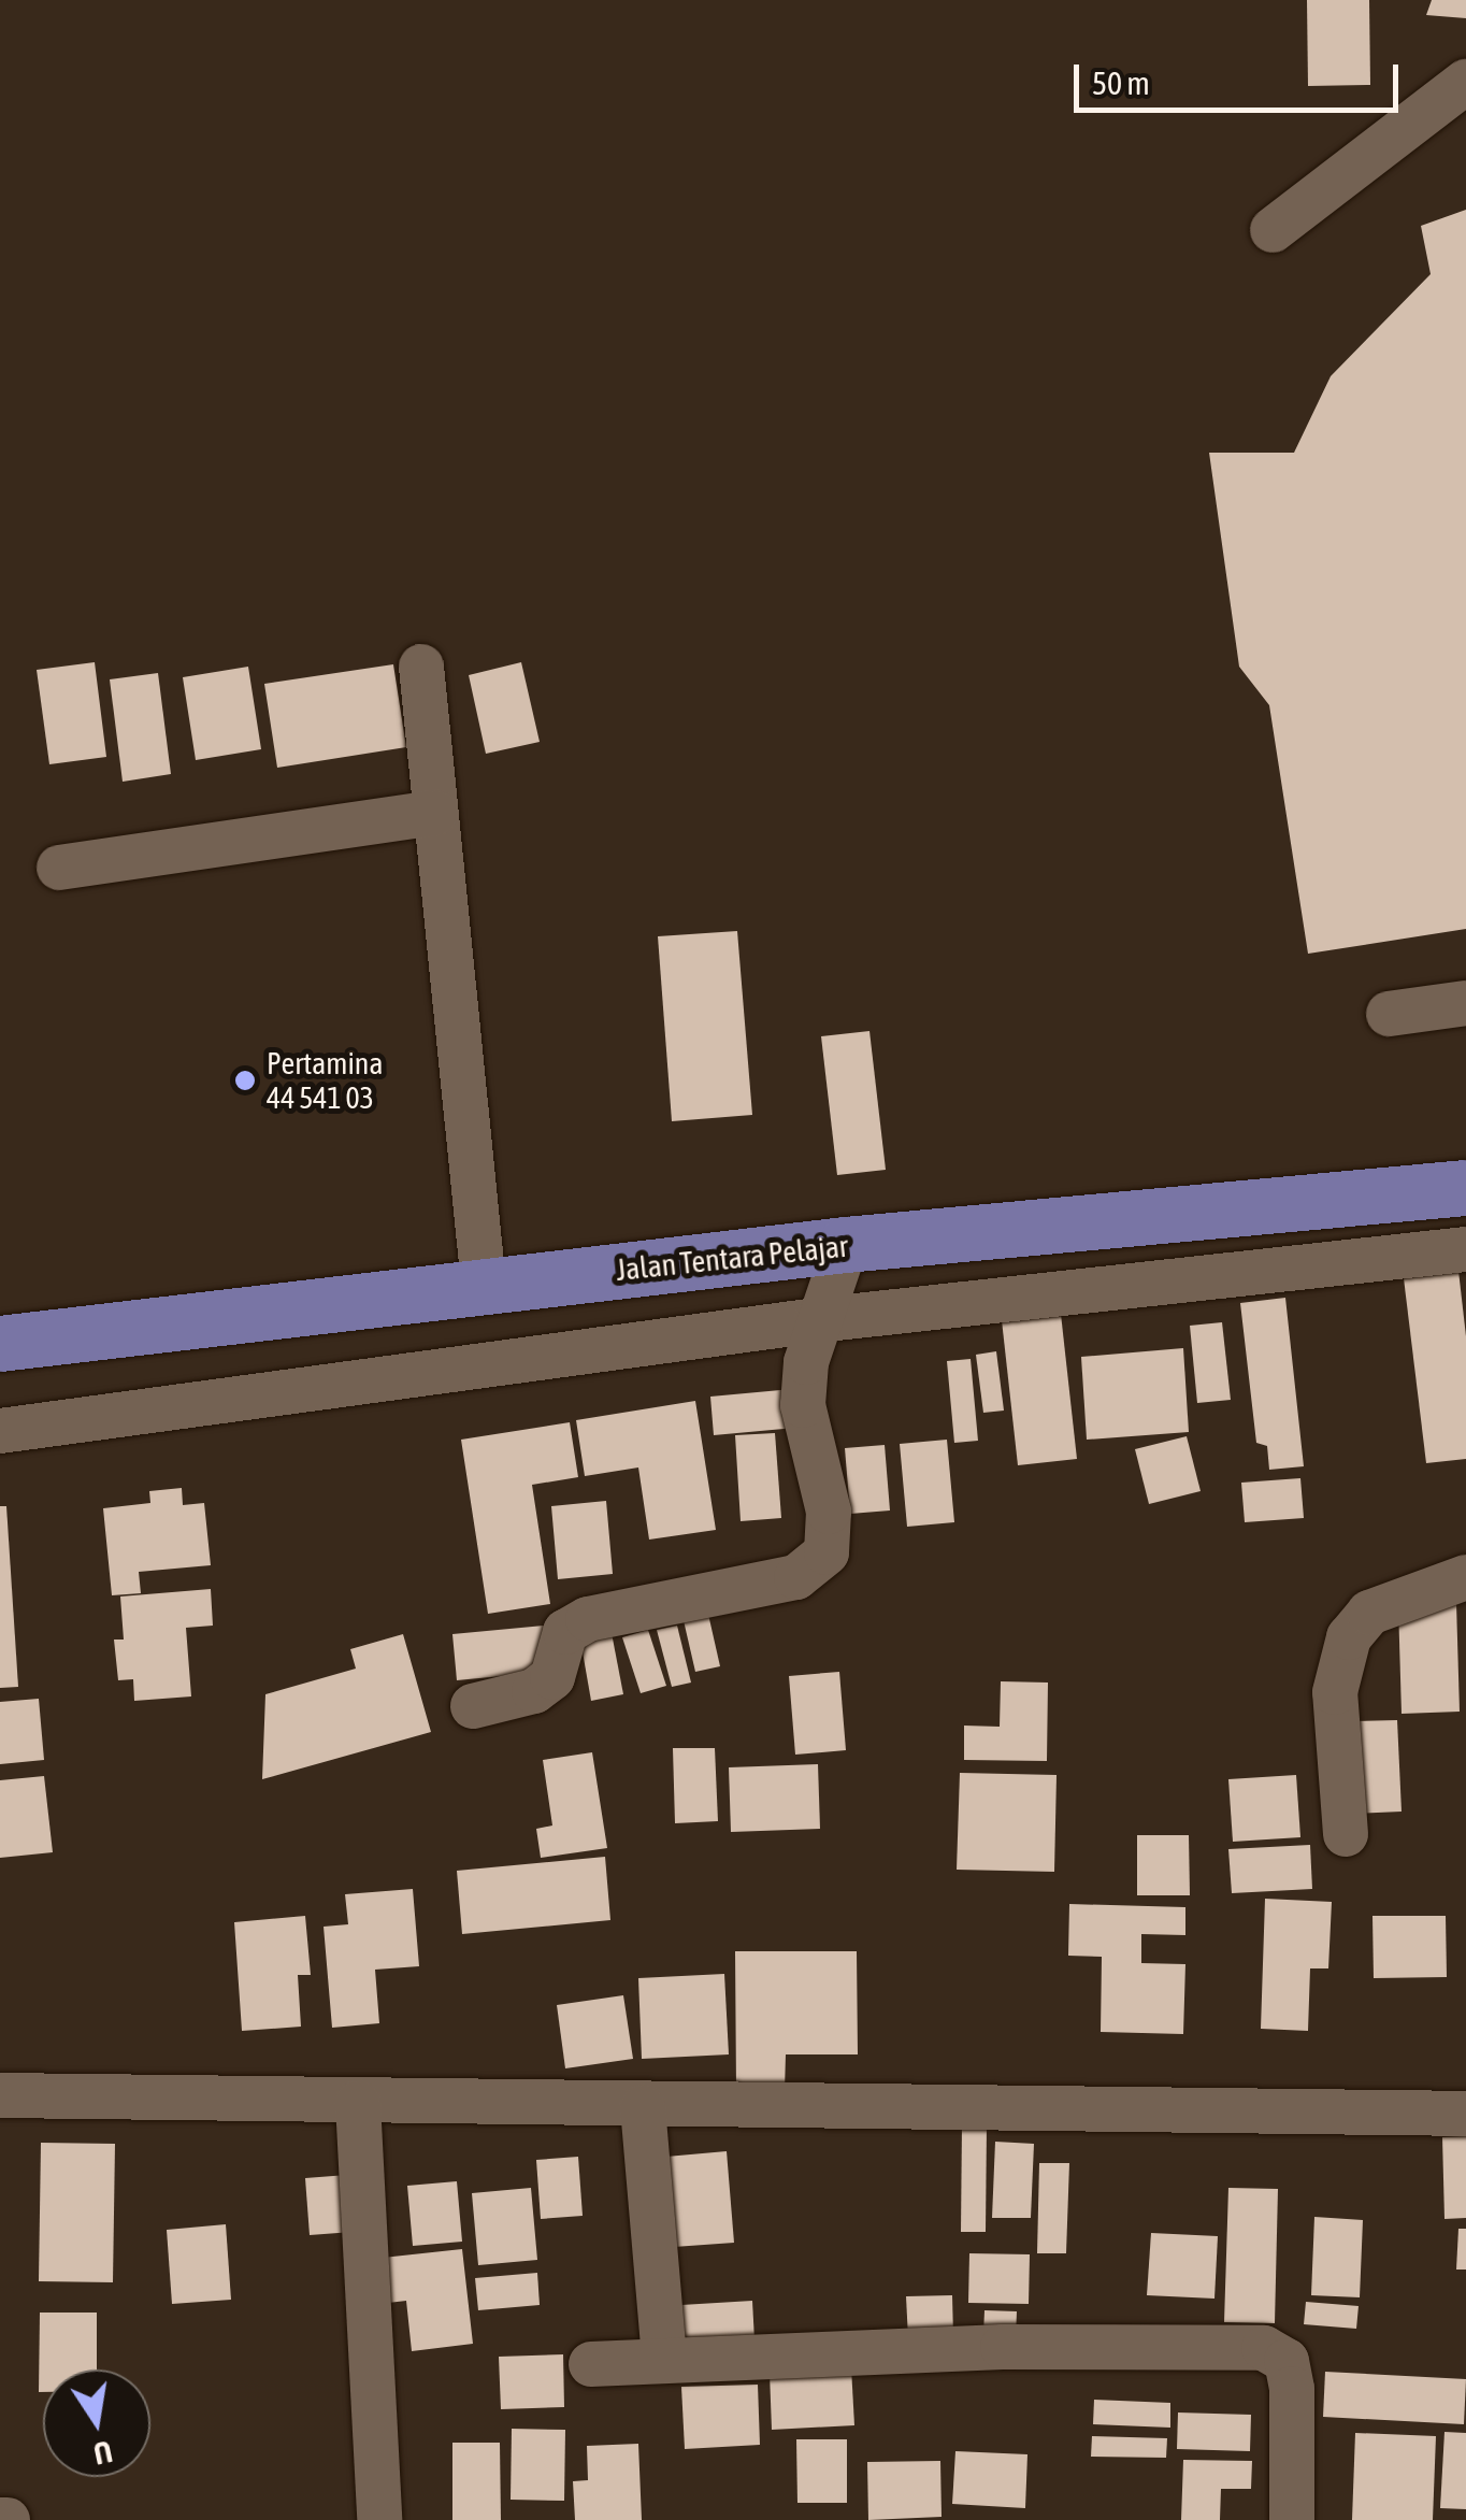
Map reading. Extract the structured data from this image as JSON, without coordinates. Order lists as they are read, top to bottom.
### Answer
{
  "streets": {
    "main road": ["Jalan Tentara Pelajar"]
  },
  "places": ["Pertamina 44 541 03"],
  "scale_bar": "50 m",
  "north": "bottom"
}
